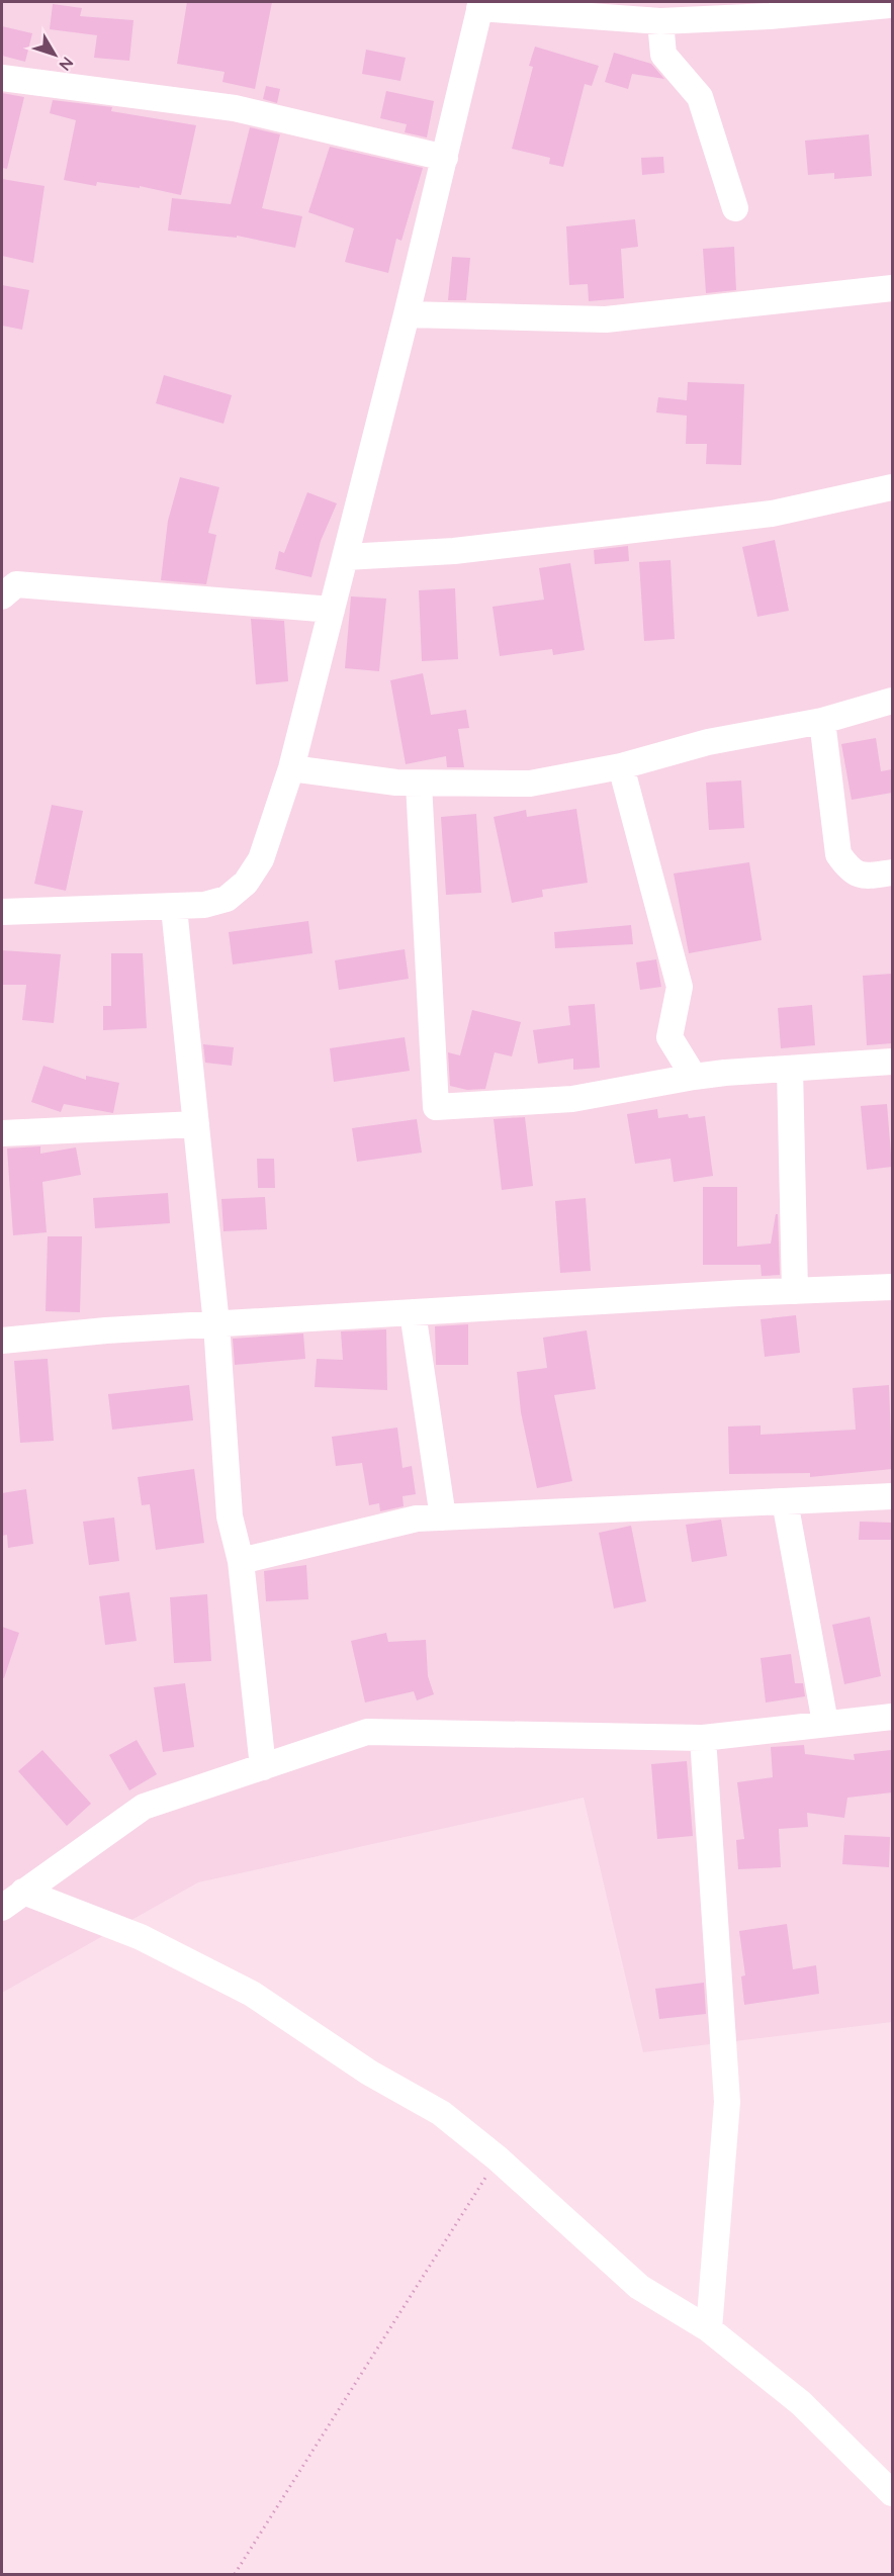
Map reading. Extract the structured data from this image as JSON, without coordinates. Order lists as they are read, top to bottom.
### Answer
{
  "north": "bottom right"
}
